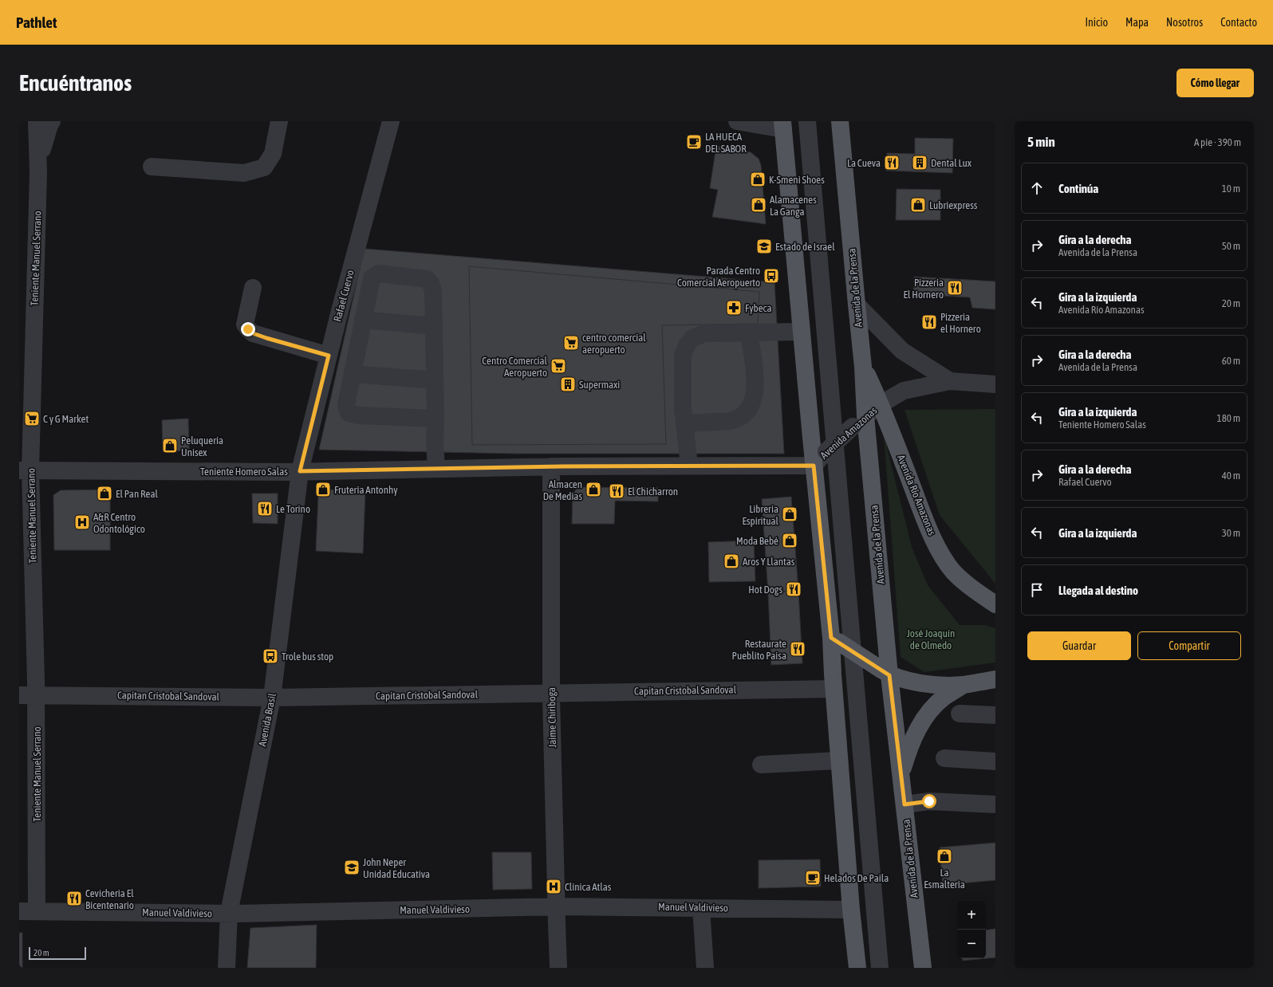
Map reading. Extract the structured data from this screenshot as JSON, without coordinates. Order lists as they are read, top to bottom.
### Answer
{
  "streets": {
    "main road": ["Avenida de la Prensa", "Avenida Río Amazonas"],
    "street": [
      "Teniente Manuel Serrano",
      "Rafael Cuervo",
      "Avenida Amazonas",
      "Teniente Homero Salas",
      "Capitan Cristobal Sandoval",
      "Jaime Chiriboga",
      "Avenida Brasil",
      "Manuel Valdivieso"
    ]
  },
  "crossings": [
    ["Teniente Manuel Serrano", "Teniente Homero Salas"],
    ["Teniente Manuel Serrano", "Capitan Cristobal Sandoval"],
    ["Teniente Manuel Serrano", "Manuel Valdivieso"],
    ["Avenida de la Prensa", "Avenida Amazonas"],
    ["Avenida de la Prensa", "Avenida Río Amazonas"],
    ["Rafael Cuervo", "Teniente Homero Salas"],
    ["Rafael Cuervo", "Avenida Brasil"],
    ["Avenida Amazonas", "Teniente Homero Salas"],
    ["Avenida Amazonas", "Avenida Río Amazonas"],
    ["Teniente Homero Salas", "Jaime Chiriboga"],
    ["Teniente Homero Salas", "Avenida Brasil"],
    ["Capitan Cristobal Sandoval", "Jaime Chiriboga"],
    ["Capitan Cristobal Sandoval", "Avenida Brasil"],
    ["Jaime Chiriboga", "Manuel Valdivieso"],
    ["Avenida Brasil", "Manuel Valdivieso"]
  ],
  "parks": ["José Joaquín de Olmedo"],
  "places": {
    "cafe": ["LA HUECA DEL SABOR", "Helados De Paila"],
    "restaurant": [
      "La Cueva",
      "Pizzeria El Hornero",
      "Pizzeria el Hornero",
      "El Chicharron",
      "Le Torino",
      "Hot Dogs",
      "Restaurate Pueblito Paisa",
      "Cevicheria El Bicentenario"
    ],
    "building": ["Dental Lux", "Supermaxi"],
    "shop": [
      "K-Smeni Shoes",
      "Alamacenes La Ganga",
      "Lubriexpress",
      "Peluquería Unisex",
      "Fruteria Antonhy",
      "Almacen De Medias",
      "El Pan Real",
      "Libreria Espiritual",
      "Moda Bebé",
      "Aros Y Llantas",
      "La Esmalteria"
    ],
    "school or university": ["Estado de Israel", "John Neper Unidad Educativa"],
    "bus stop": ["Parada Centro Comercial Aeropuerto", "Trole bus stop"],
    "pharmacy": ["Fybeca"],
    "supermarket": ["centro comercial aeropuerto", "Centro Comercial Aeropuerto", "C y G Market"],
    "hospital": ["A&R Centro Odontológico", "Clínica Atlas"]
  },
  "scale_bar": "20 m",
  "page": {
    "header": "Pathlet",
    "nav": [
      "Inicio",
      "Mapa",
      "Nosotros",
      "Contacto"
    ],
    "buttons": [
      "Cómo llegar",
      ["Guardar", "Compartir"]
    ],
    "title": "Encuéntranos",
    "heading": ["5 min", "A pie · 390 m"],
    "list": [
      ["Continúa", "10 m"],
      ["Gira a la derecha", "Avenida de la Prensa", "50 m"],
      ["Gira a la izquierda", "Avenida Río Amazonas", "20 m"],
      ["Gira a la derecha", "Avenida de la Prensa", "60 m"],
      ["Gira a la izquierda", "Teniente Homero Salas", "180 m"],
      ["Gira a la derecha", "Rafael Cuervo", "40 m"],
      ["Gira a la izquierda", "30 m"],
      "Llegada al destino"
    ],
    "map_buttons": ["+", "−"],
    "scale": "20 m"
  }
}
